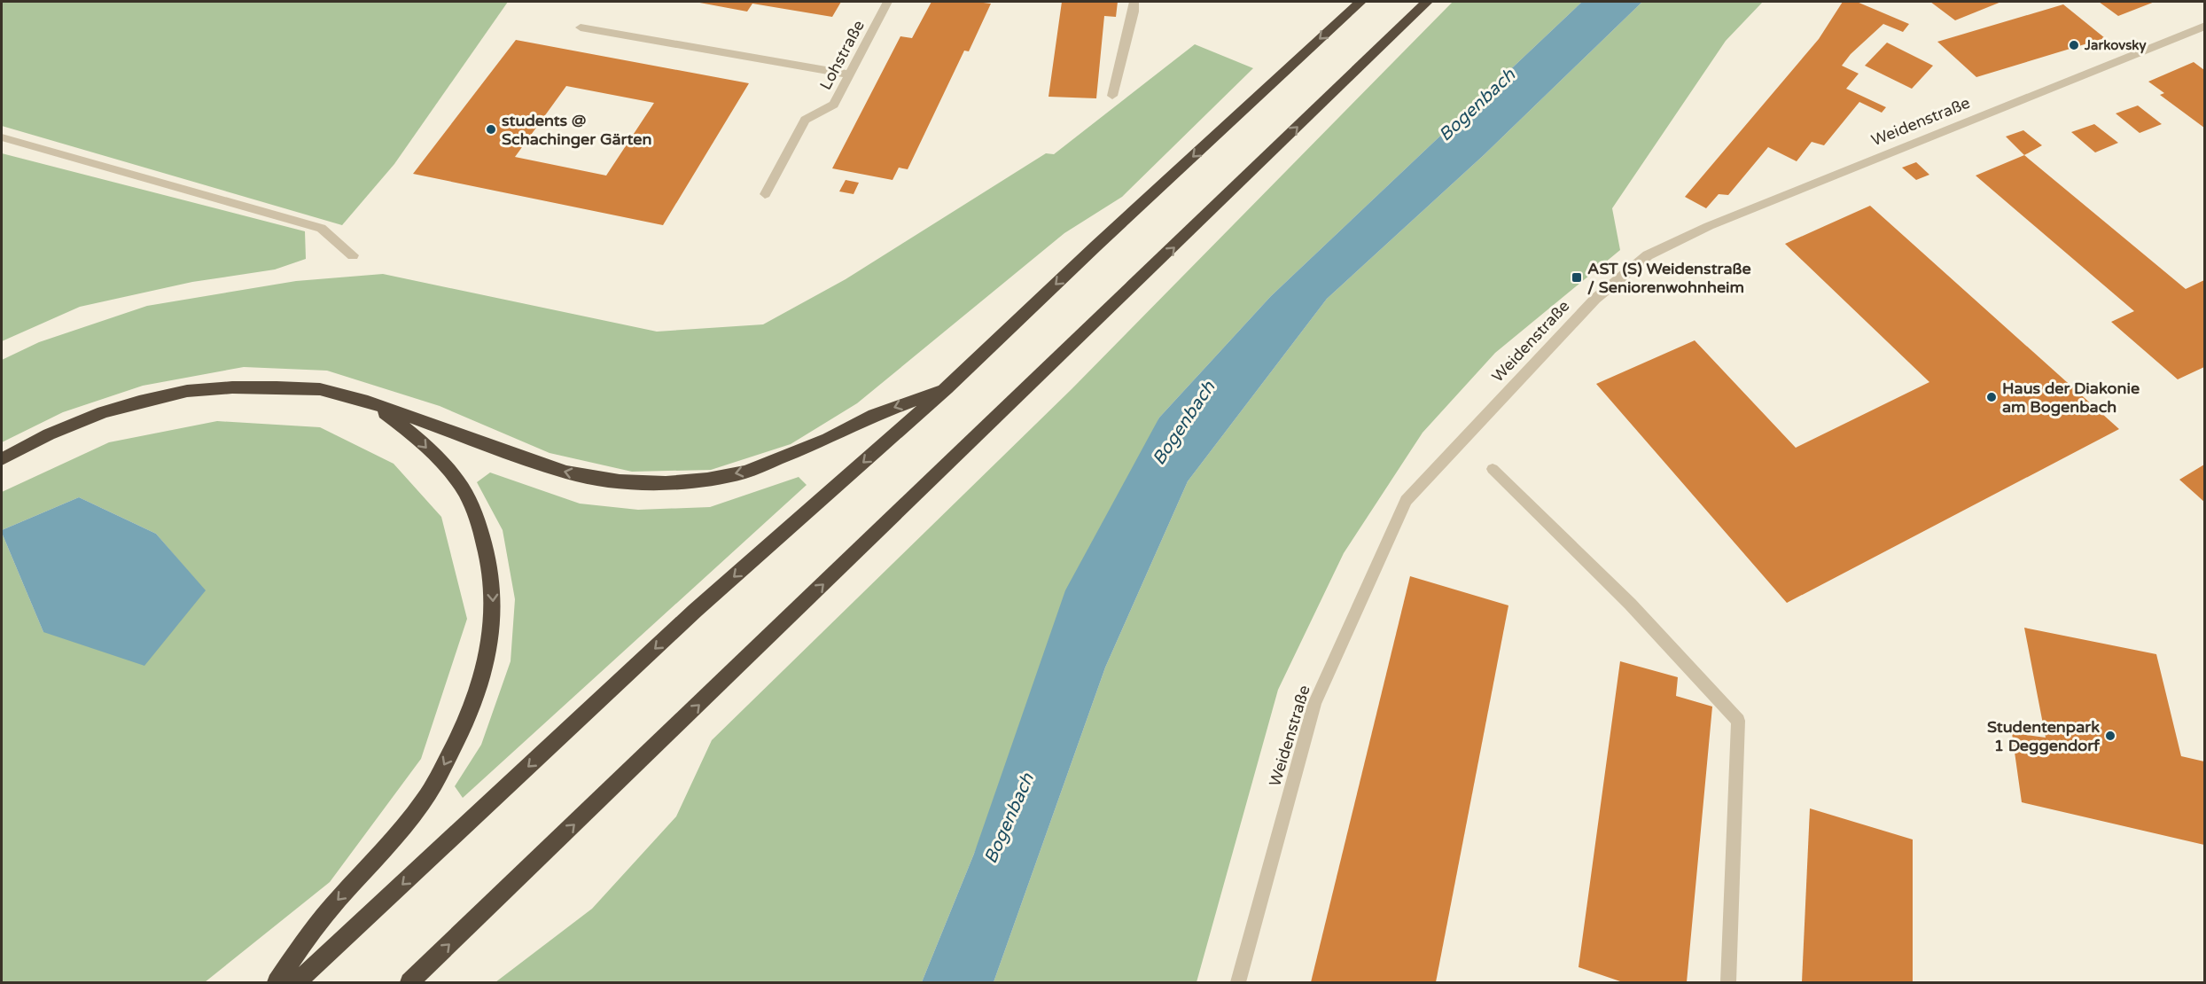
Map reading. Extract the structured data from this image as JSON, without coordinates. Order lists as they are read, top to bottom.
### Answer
{
  "streets": {
    "street": ["Lohstraße", "Weidenstraße"]
  },
  "water": ["Bogenbach"],
  "places": {
    "other": [
      "Jarkovsky",
      "students @ Schachinger Gärten",
      "Haus der Diakonie am Bogenbach",
      "Studentenpark 1 Deggendorf"
    ],
    "transit": ["AST (S) Weidenstraße / Seniorenwohnheim"]
  }
}
